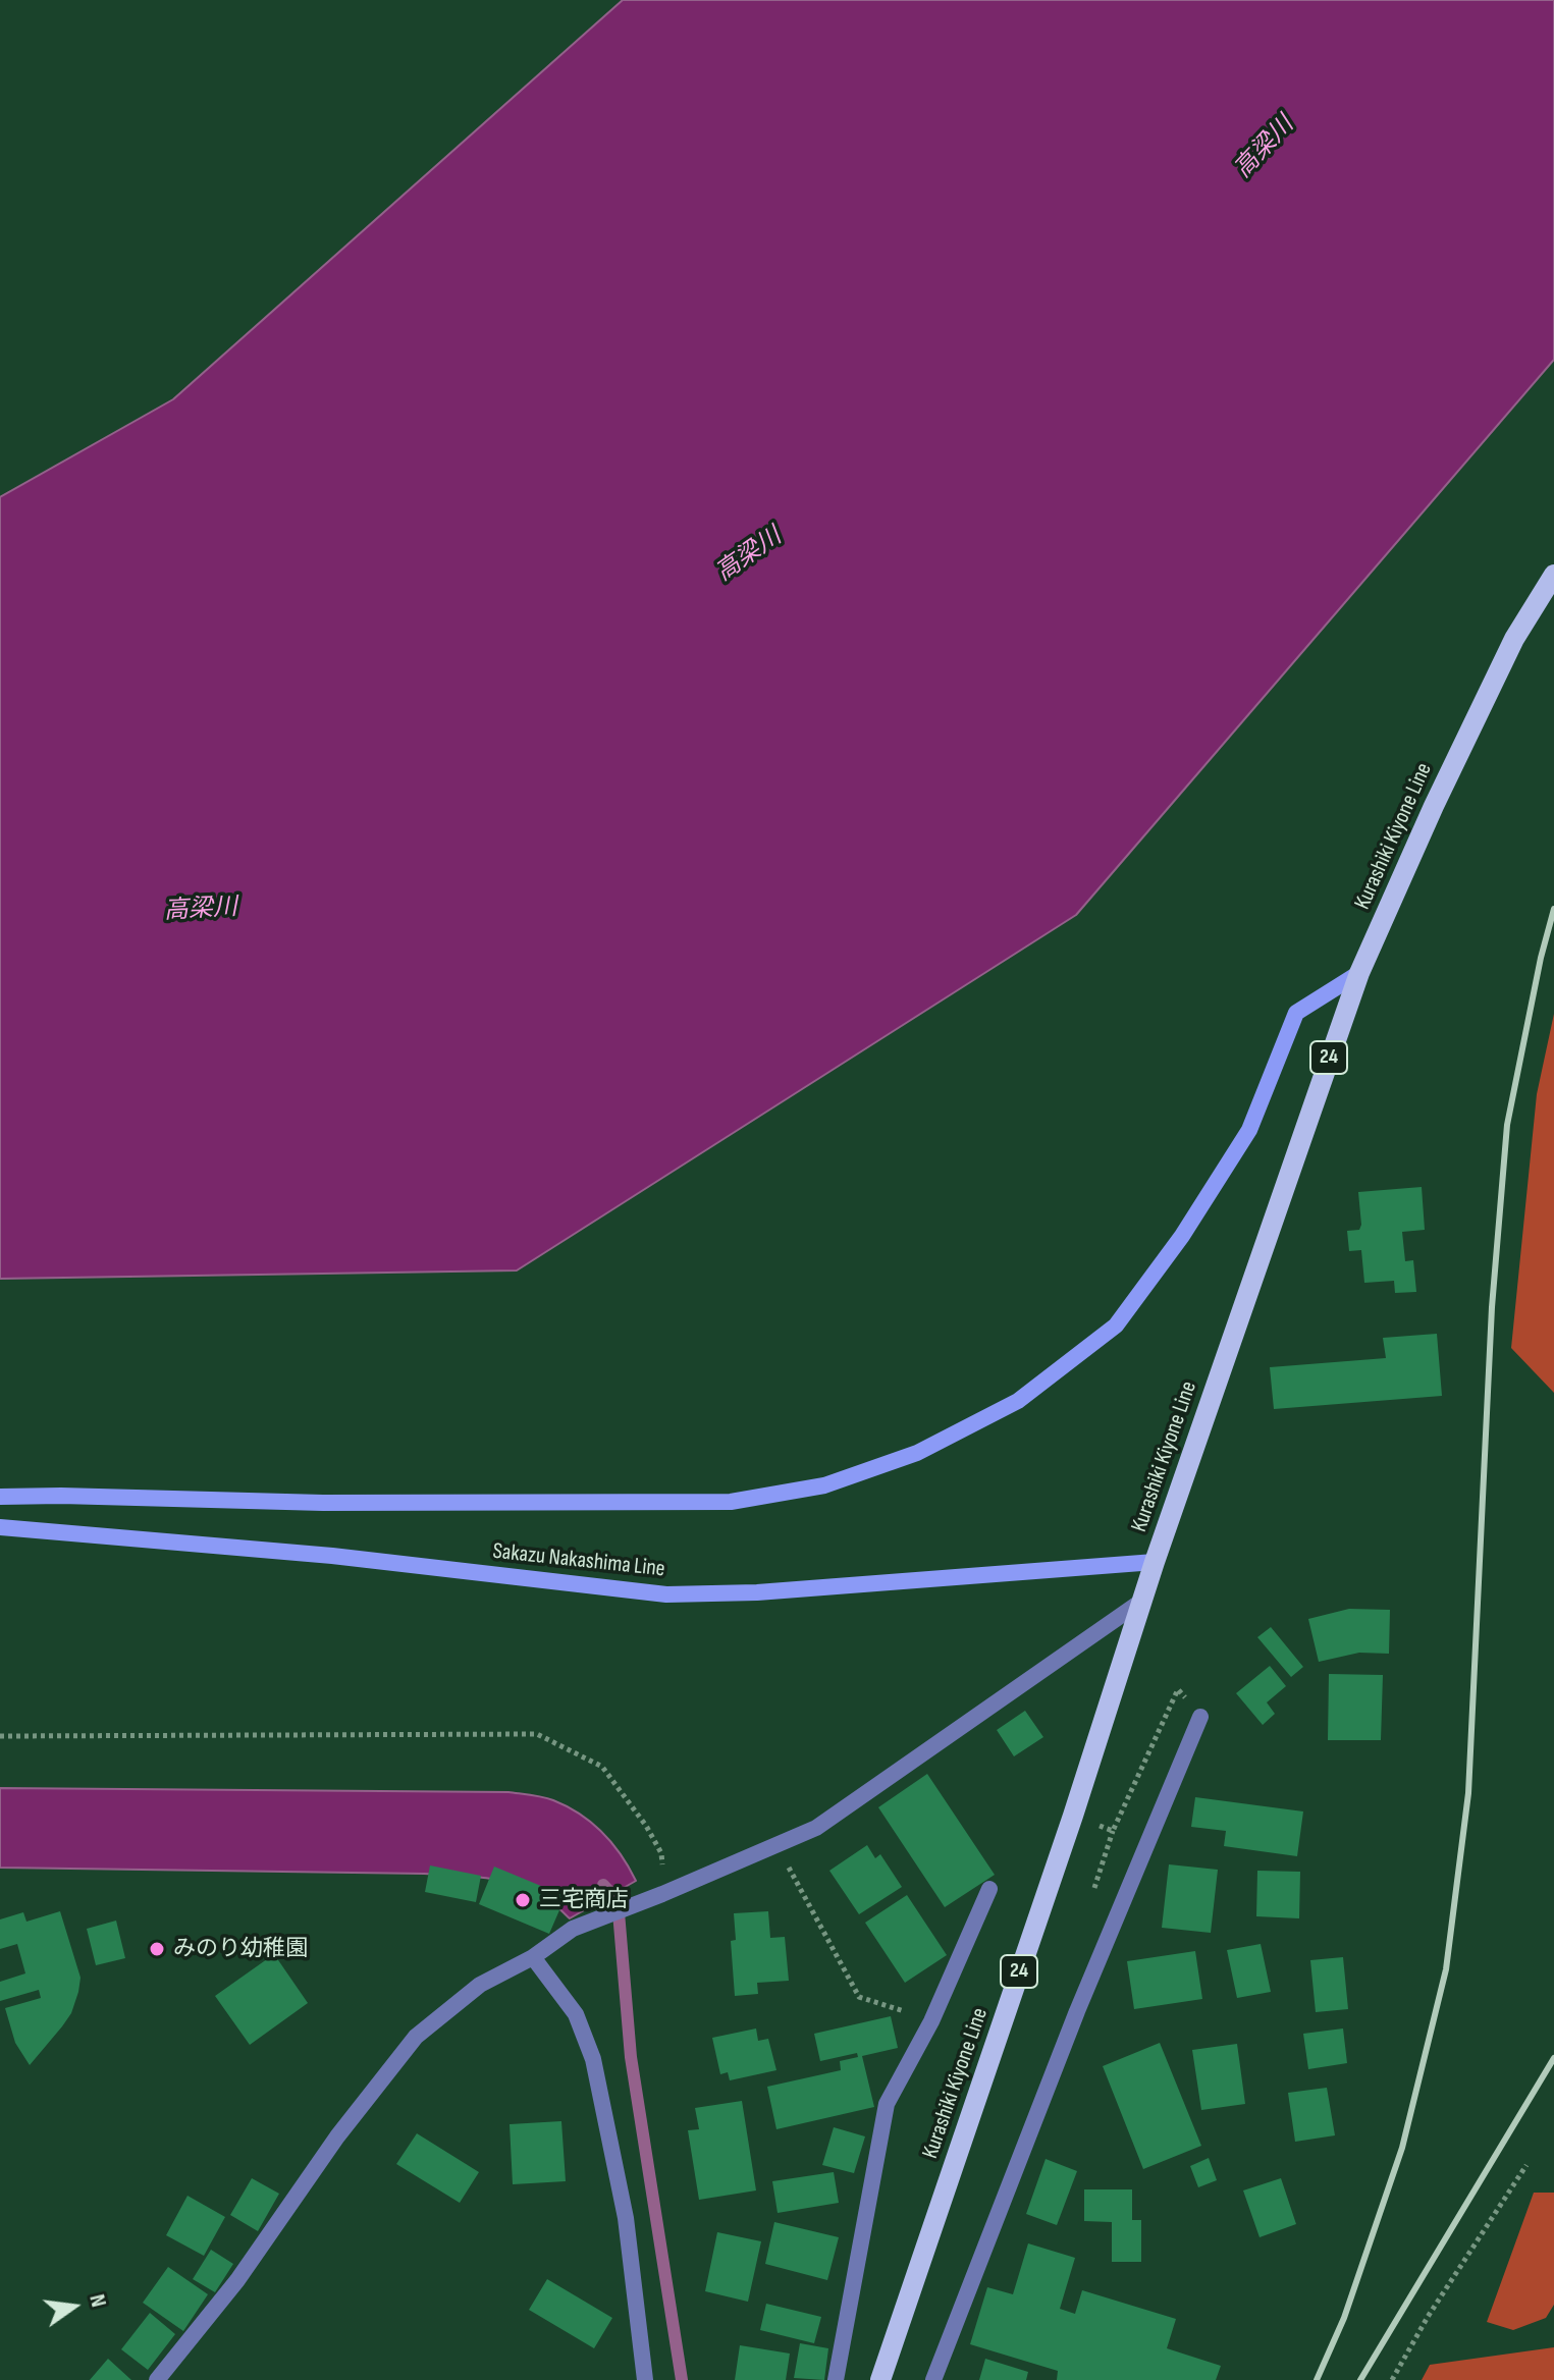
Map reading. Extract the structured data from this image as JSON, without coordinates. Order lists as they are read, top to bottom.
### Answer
{
  "streets": {
    "main road": ["Kurashiki Kiyone Line", "24", "Sakazu Nakashima Line"]
  },
  "crossings": [
    ["Kurashiki Kiyone Line", "Sakazu Nakashima Line"]
  ],
  "water": ["高梁川"],
  "places": ["三宅商店", "みのり幼稚園"],
  "north": "right"
}
